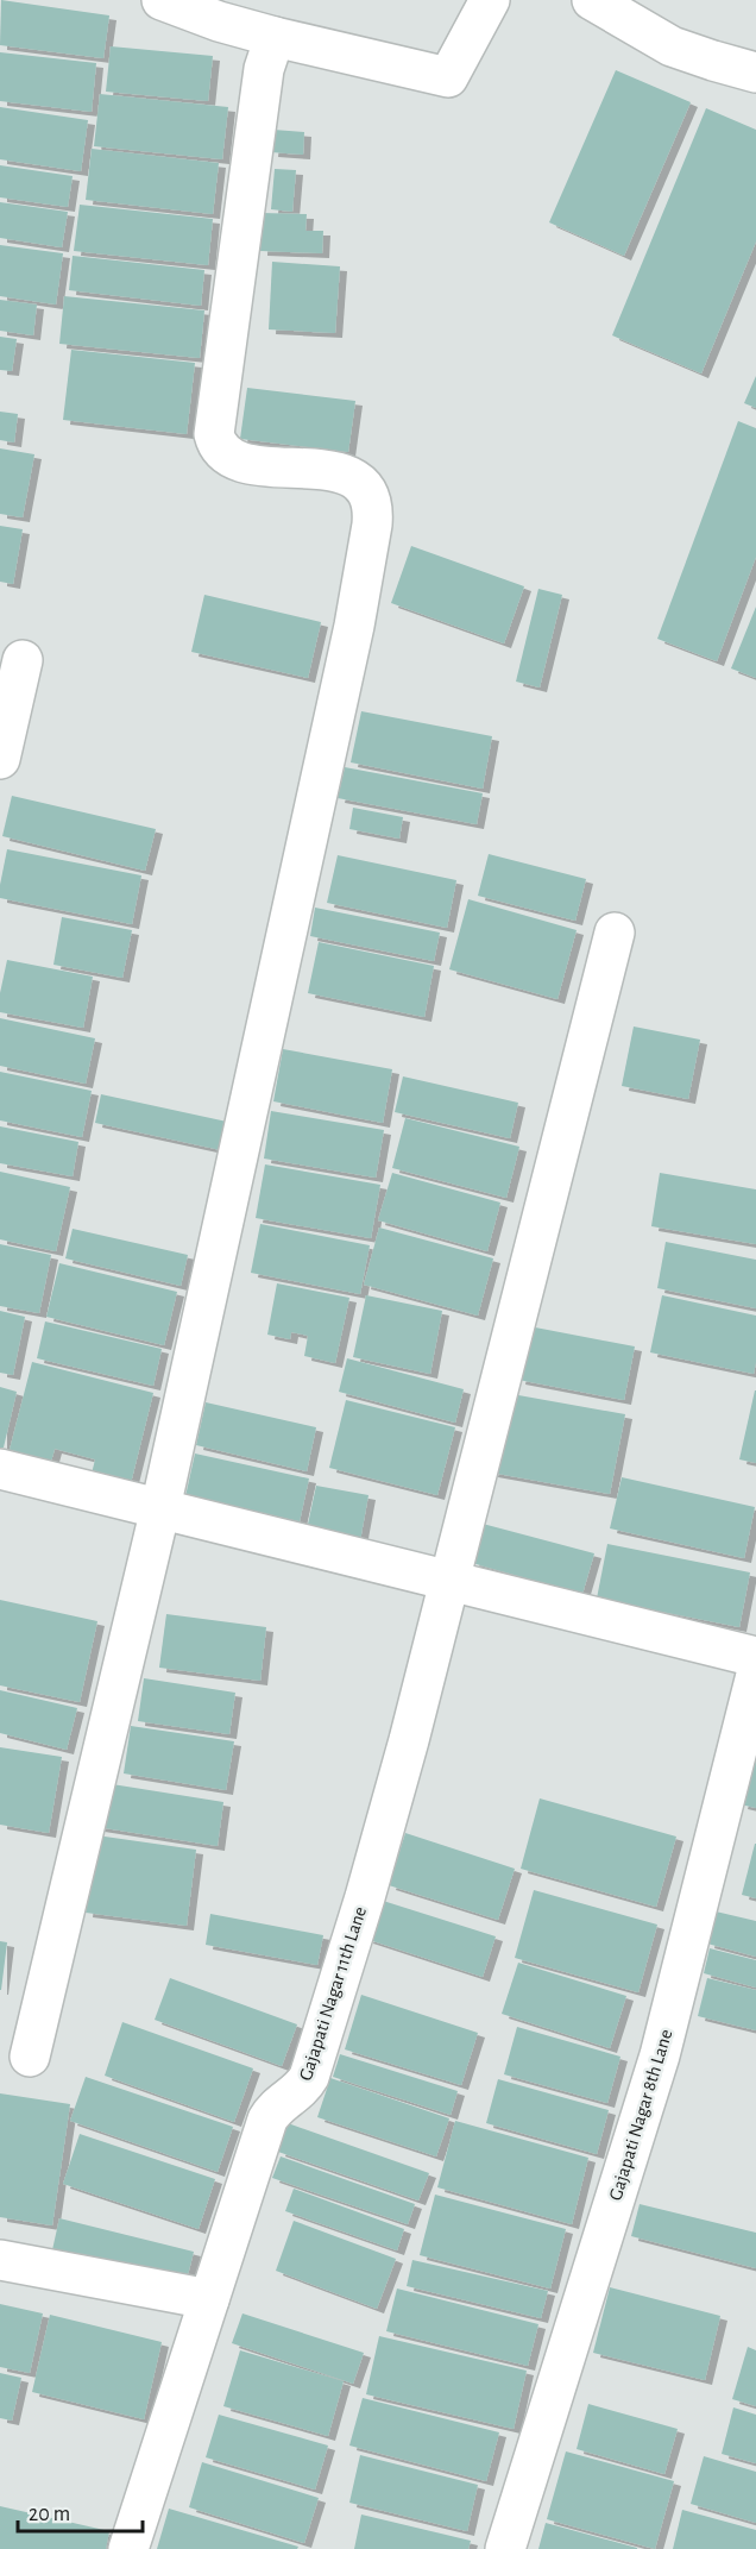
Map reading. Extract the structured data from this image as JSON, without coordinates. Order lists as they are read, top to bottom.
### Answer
{
  "streets": {
    "street": ["Gajapati Nagar 11th Lane", "Gajapati Nagar 8th Lane"]
  },
  "scale_bar": "20 m"
}
